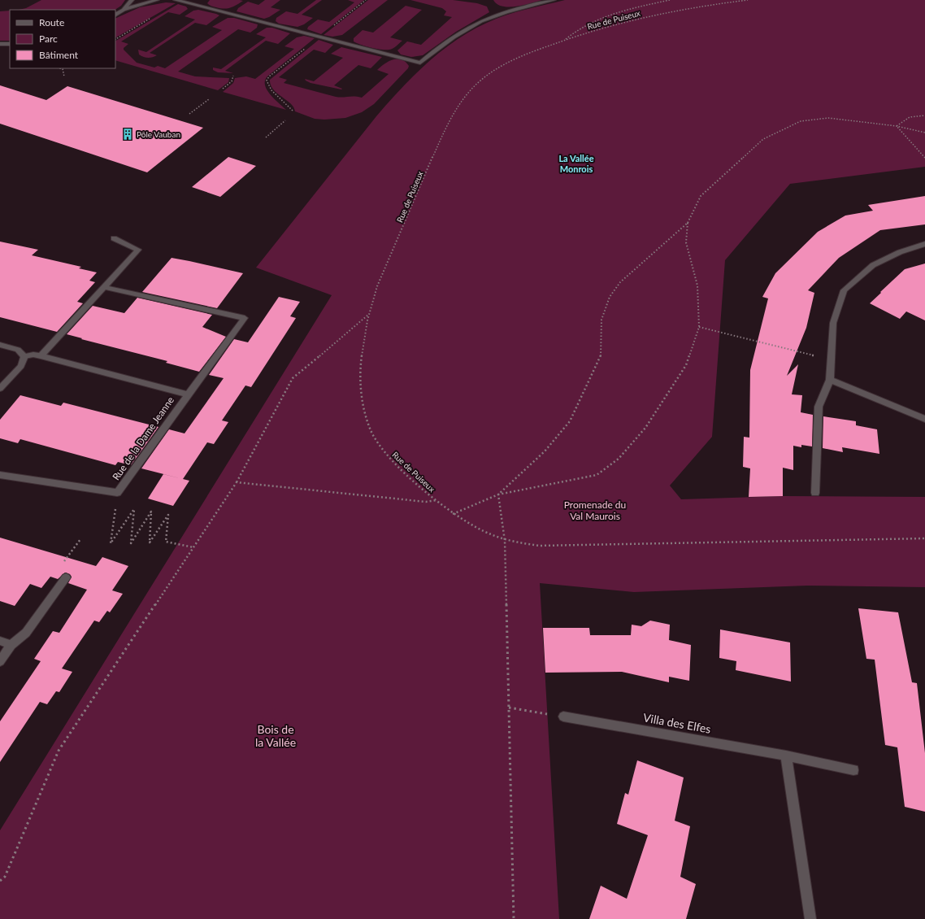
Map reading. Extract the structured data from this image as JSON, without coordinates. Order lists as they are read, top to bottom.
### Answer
{
  "streets": {
    "street": ["Rue de la Dame Jeanne", "Villa des Elfes"],
    "path": ["Rue de Puiseux"]
  },
  "districts": ["La Vallée Monrois"],
  "parks": ["Promenade du Val Maurois", "Bois de la Vallée"],
  "places": {
    "building": ["Pôle Vauban"]
  },
  "legend": ["Route", "Parc", "Bâtiment"]
}
